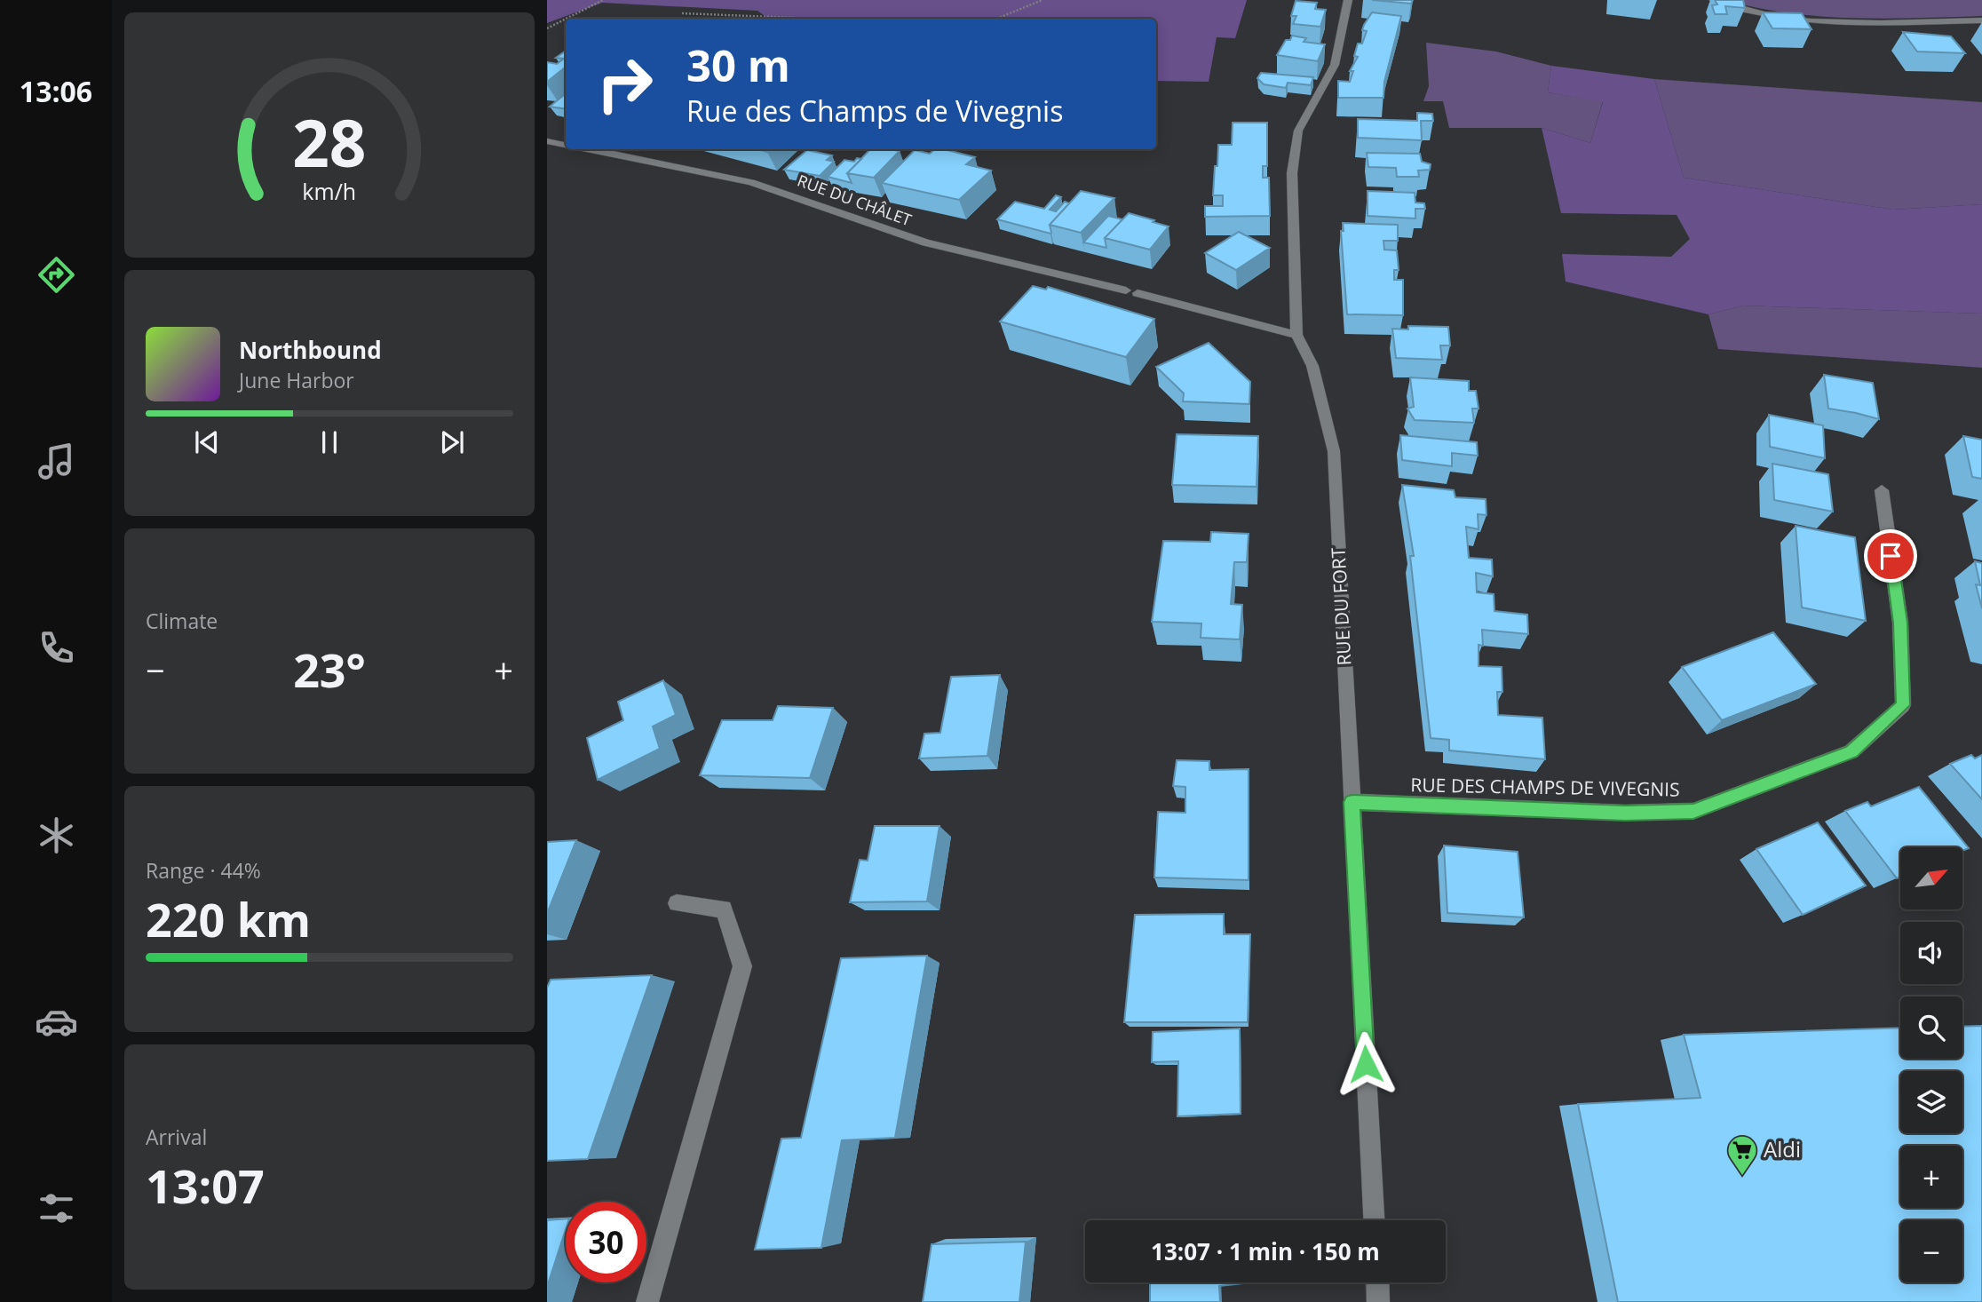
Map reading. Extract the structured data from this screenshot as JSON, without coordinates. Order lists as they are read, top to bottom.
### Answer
{
  "streets": {
    "street": ["RUE DU CHÂLET", "RUE DU FORT", "RUE DES CHAMPS DE VIVEGNIS"]
  },
  "crossings": [
    ["RUE DU CHÂLET", "RUE DU FORT"],
    ["RUE DU FORT", "RUE DES CHAMPS DE VIVEGNIS"]
  ],
  "places": {
    "supermarket": ["Aldi"]
  },
  "north": "top right",
  "page": {
    "tabs": "13:06",
    "turn": ["30 m", "Rue des Champs de Vivegnis"],
    "song": ["Northbound", "June Harbor"],
    "tile": [
      "Climate",
      ["Range · 44%", "220 km"],
      ["Arrival", "13:07"]
    ],
    "heat": ["−", "23°", "+"],
    "map_buttons": ["+", "−"],
    "limit": "30",
    "trip": "13:07 · 1 min · 150 m",
    "gauge": ["28", "km/h"]
  }
}
